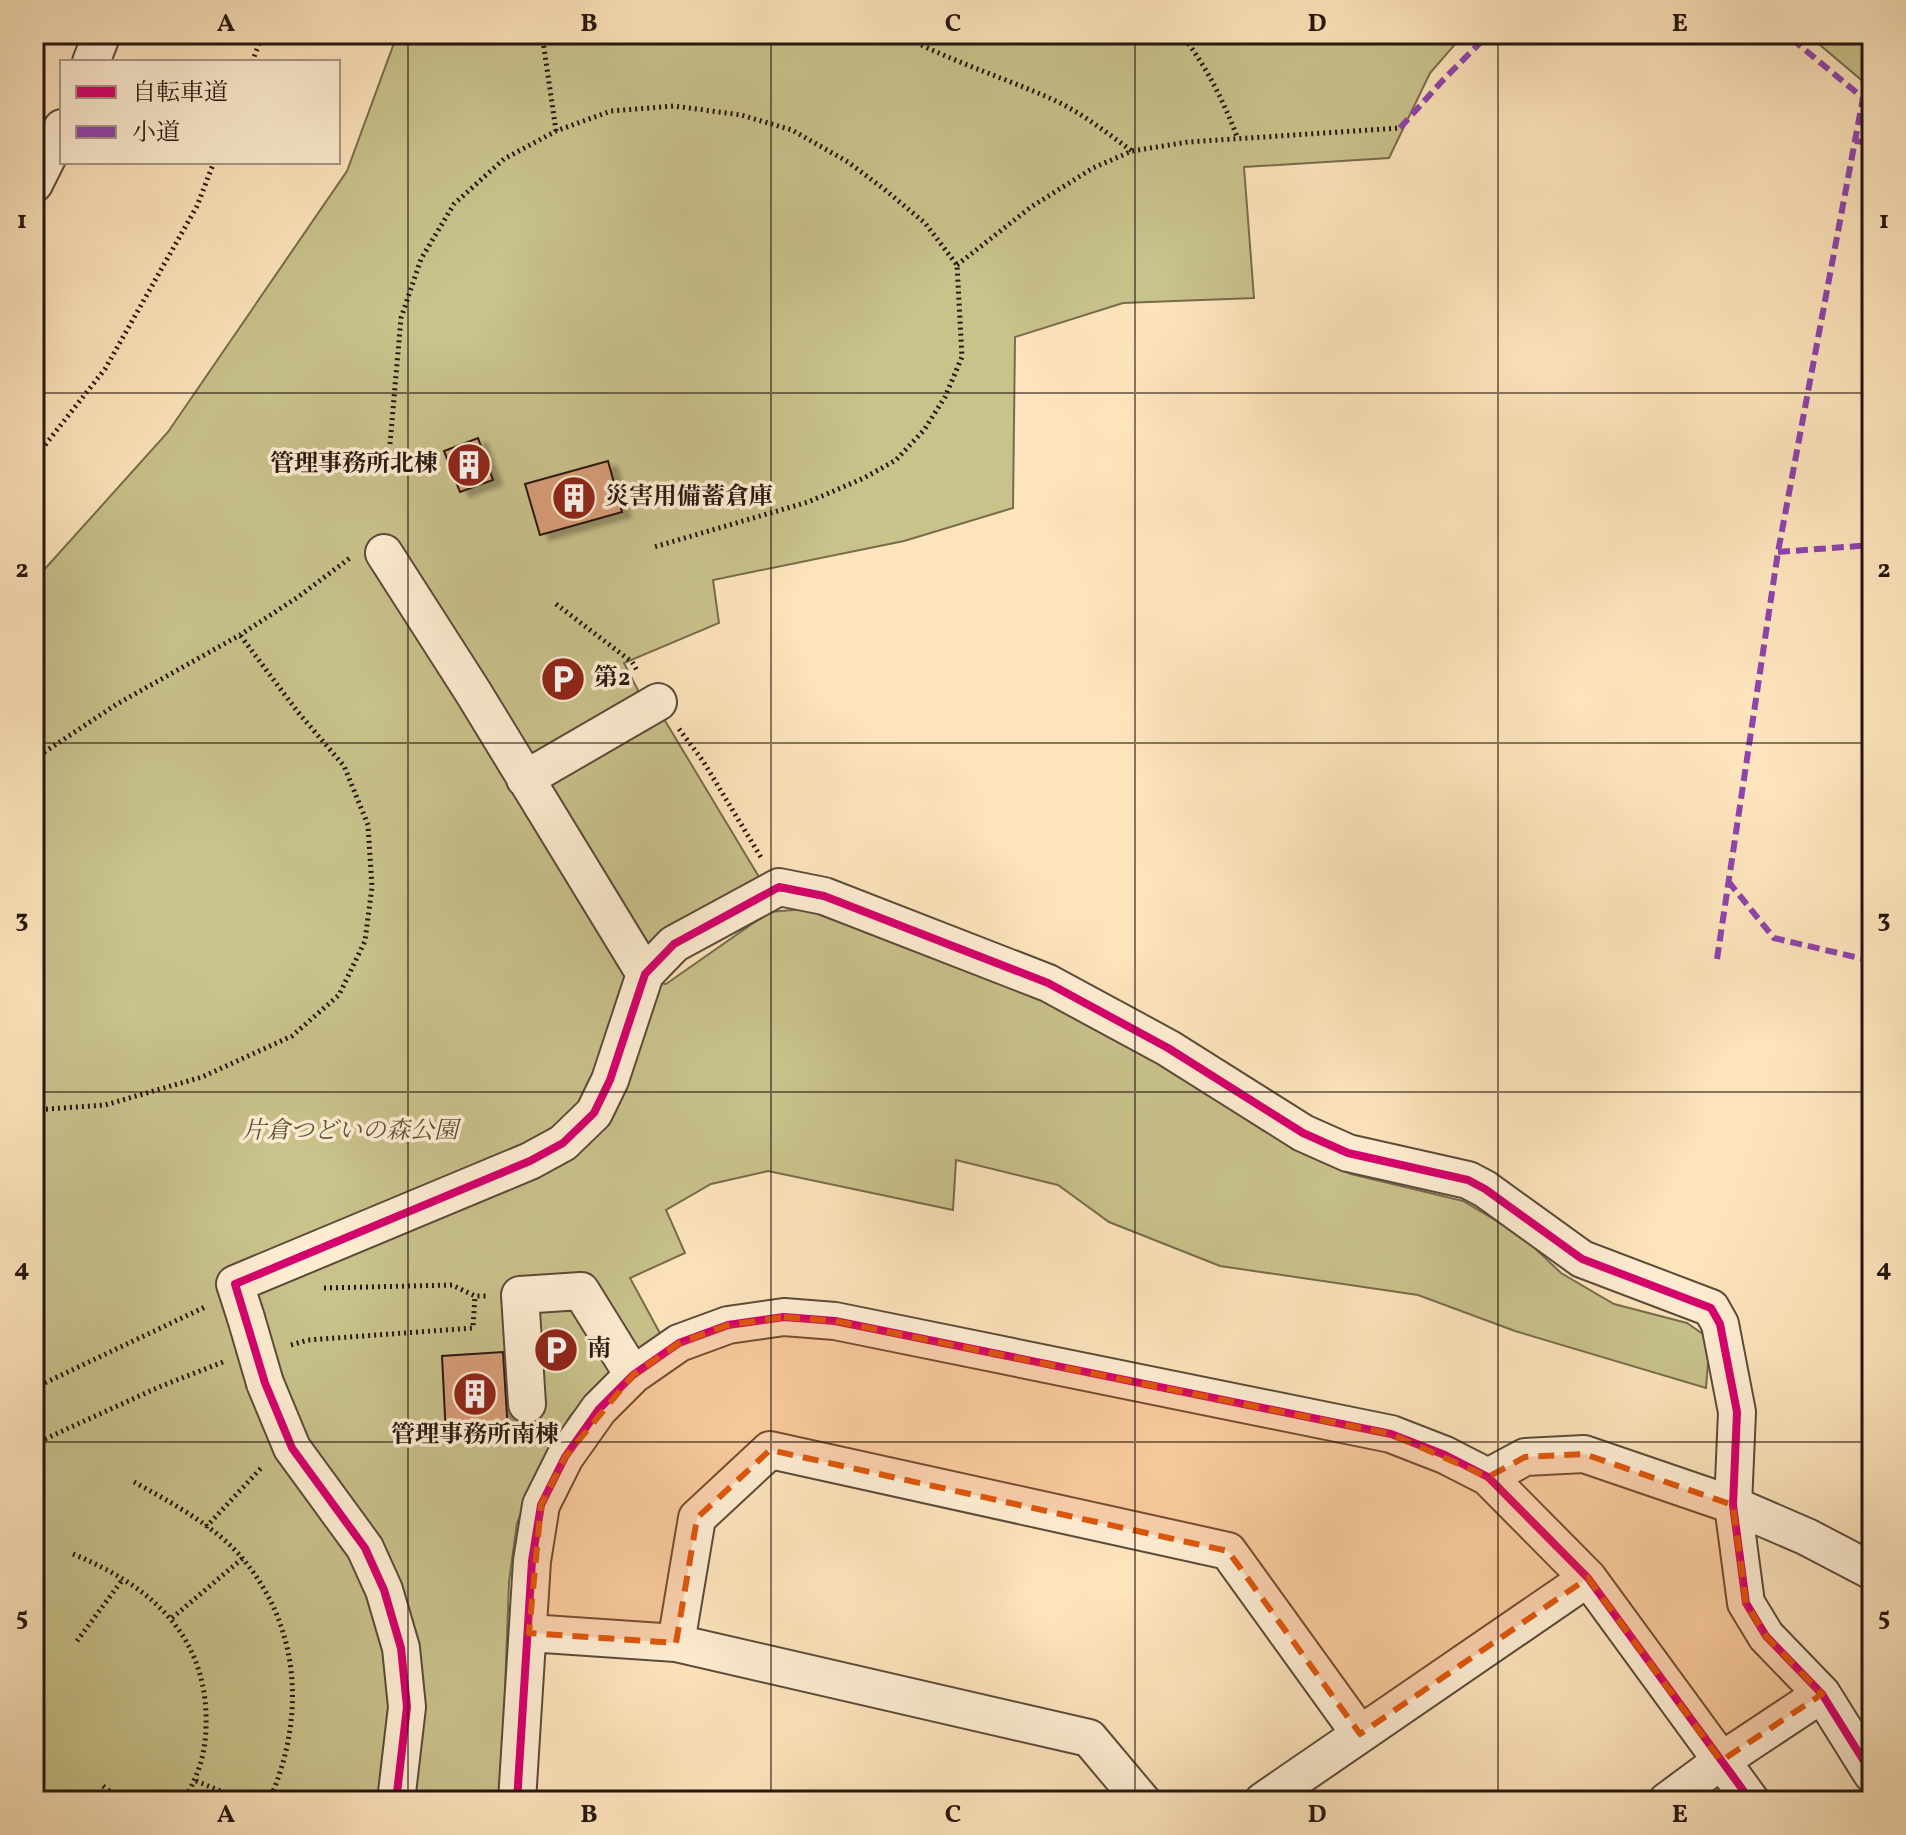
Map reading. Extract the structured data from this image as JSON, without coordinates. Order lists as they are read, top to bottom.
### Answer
{
  "parks": ["片倉つどいの森公園"],
  "places": {
    "building": ["管理事務所北棟", "災害用備蓄倉庫", "管理事務所南棟"],
    "parking": ["第2", "南"]
  },
  "legend": ["自転車道", "小道"],
  "grid": {
    "columns": [
      "A",
      "B",
      "C",
      "D",
      "E"
    ],
    "rows": [
      "1",
      "2",
      "3",
      "4",
      "5"
    ]
  }
}
